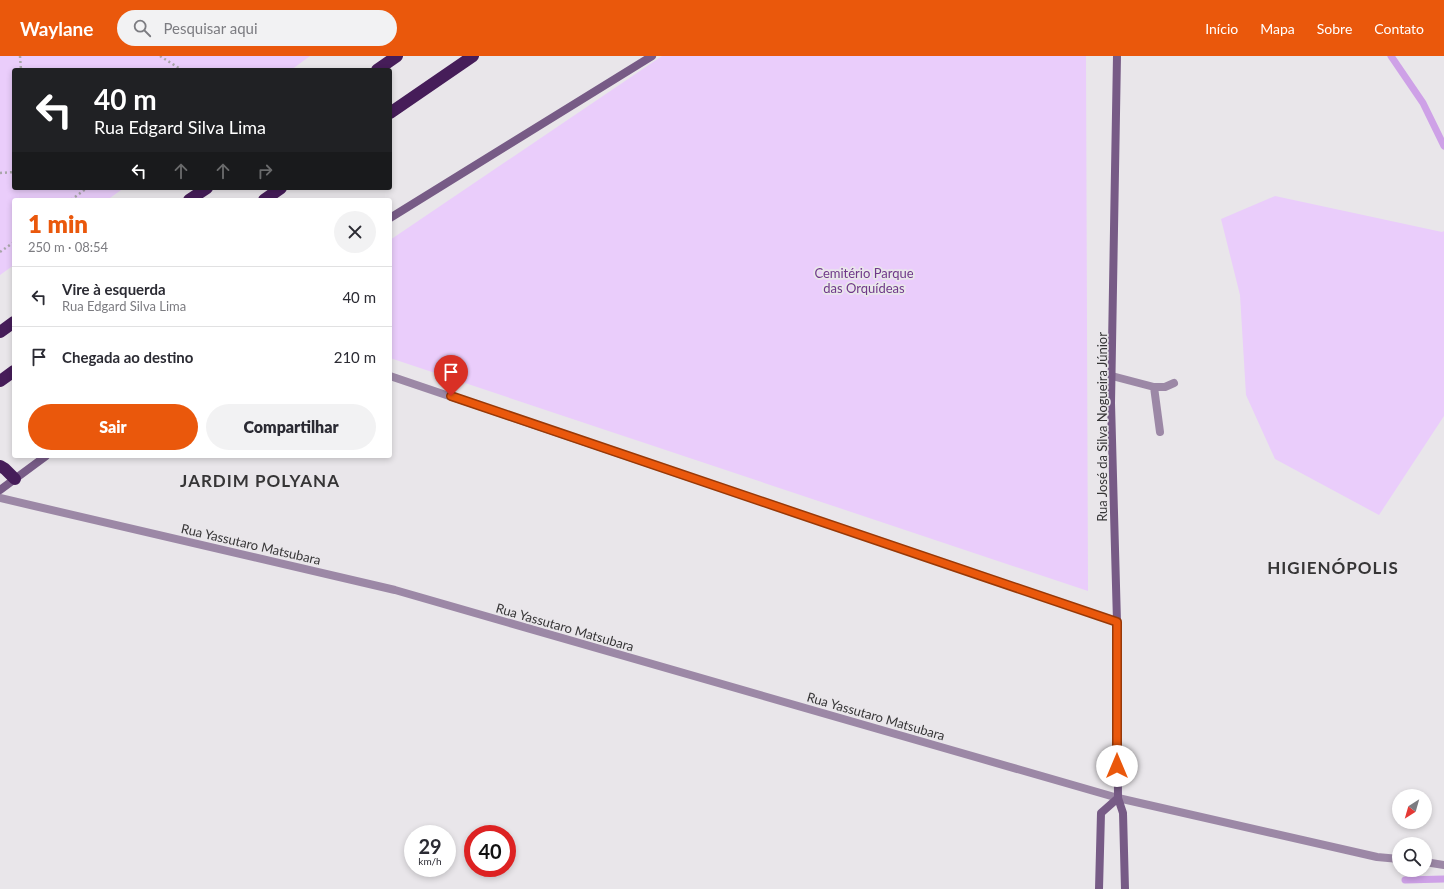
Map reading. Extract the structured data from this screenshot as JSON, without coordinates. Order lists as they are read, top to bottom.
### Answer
{
  "streets": {
    "street": ["Rua José da Silva Nogueira Júnior", "Rua Yassutaro Matsubara"]
  },
  "crossings": [
    ["Rua José da Silva Nogueira Júnior", "Rua Yassutaro Matsubara"]
  ],
  "districts": ["JARDIM POLYANA", "HIGIENÓPOLIS"],
  "parks": ["Cemitério Parque das Orquídeas"],
  "north": "bottom left",
  "page": {
    "header": "Waylane",
    "search": "Pesquisar aqui",
    "nav": [
      "Início",
      "Mapa",
      "Sobre",
      "Contato"
    ],
    "turn": ["40 m", "Rua Edgard Silva Lima"],
    "heading": ["1 min", "250 m · 08:54"],
    "list": [
      {
        "name": "Vire à esquerda",
        "note": "Rua Edgard Silva Lima",
        "value": "40 m"
      },
      {
        "name": "Chegada ao destino",
        "value": "210 m"
      }
    ],
    "buttons": ["Sair", "Compartilhar"],
    "speed": "29 km/h",
    "limit": "40"
  }
}
